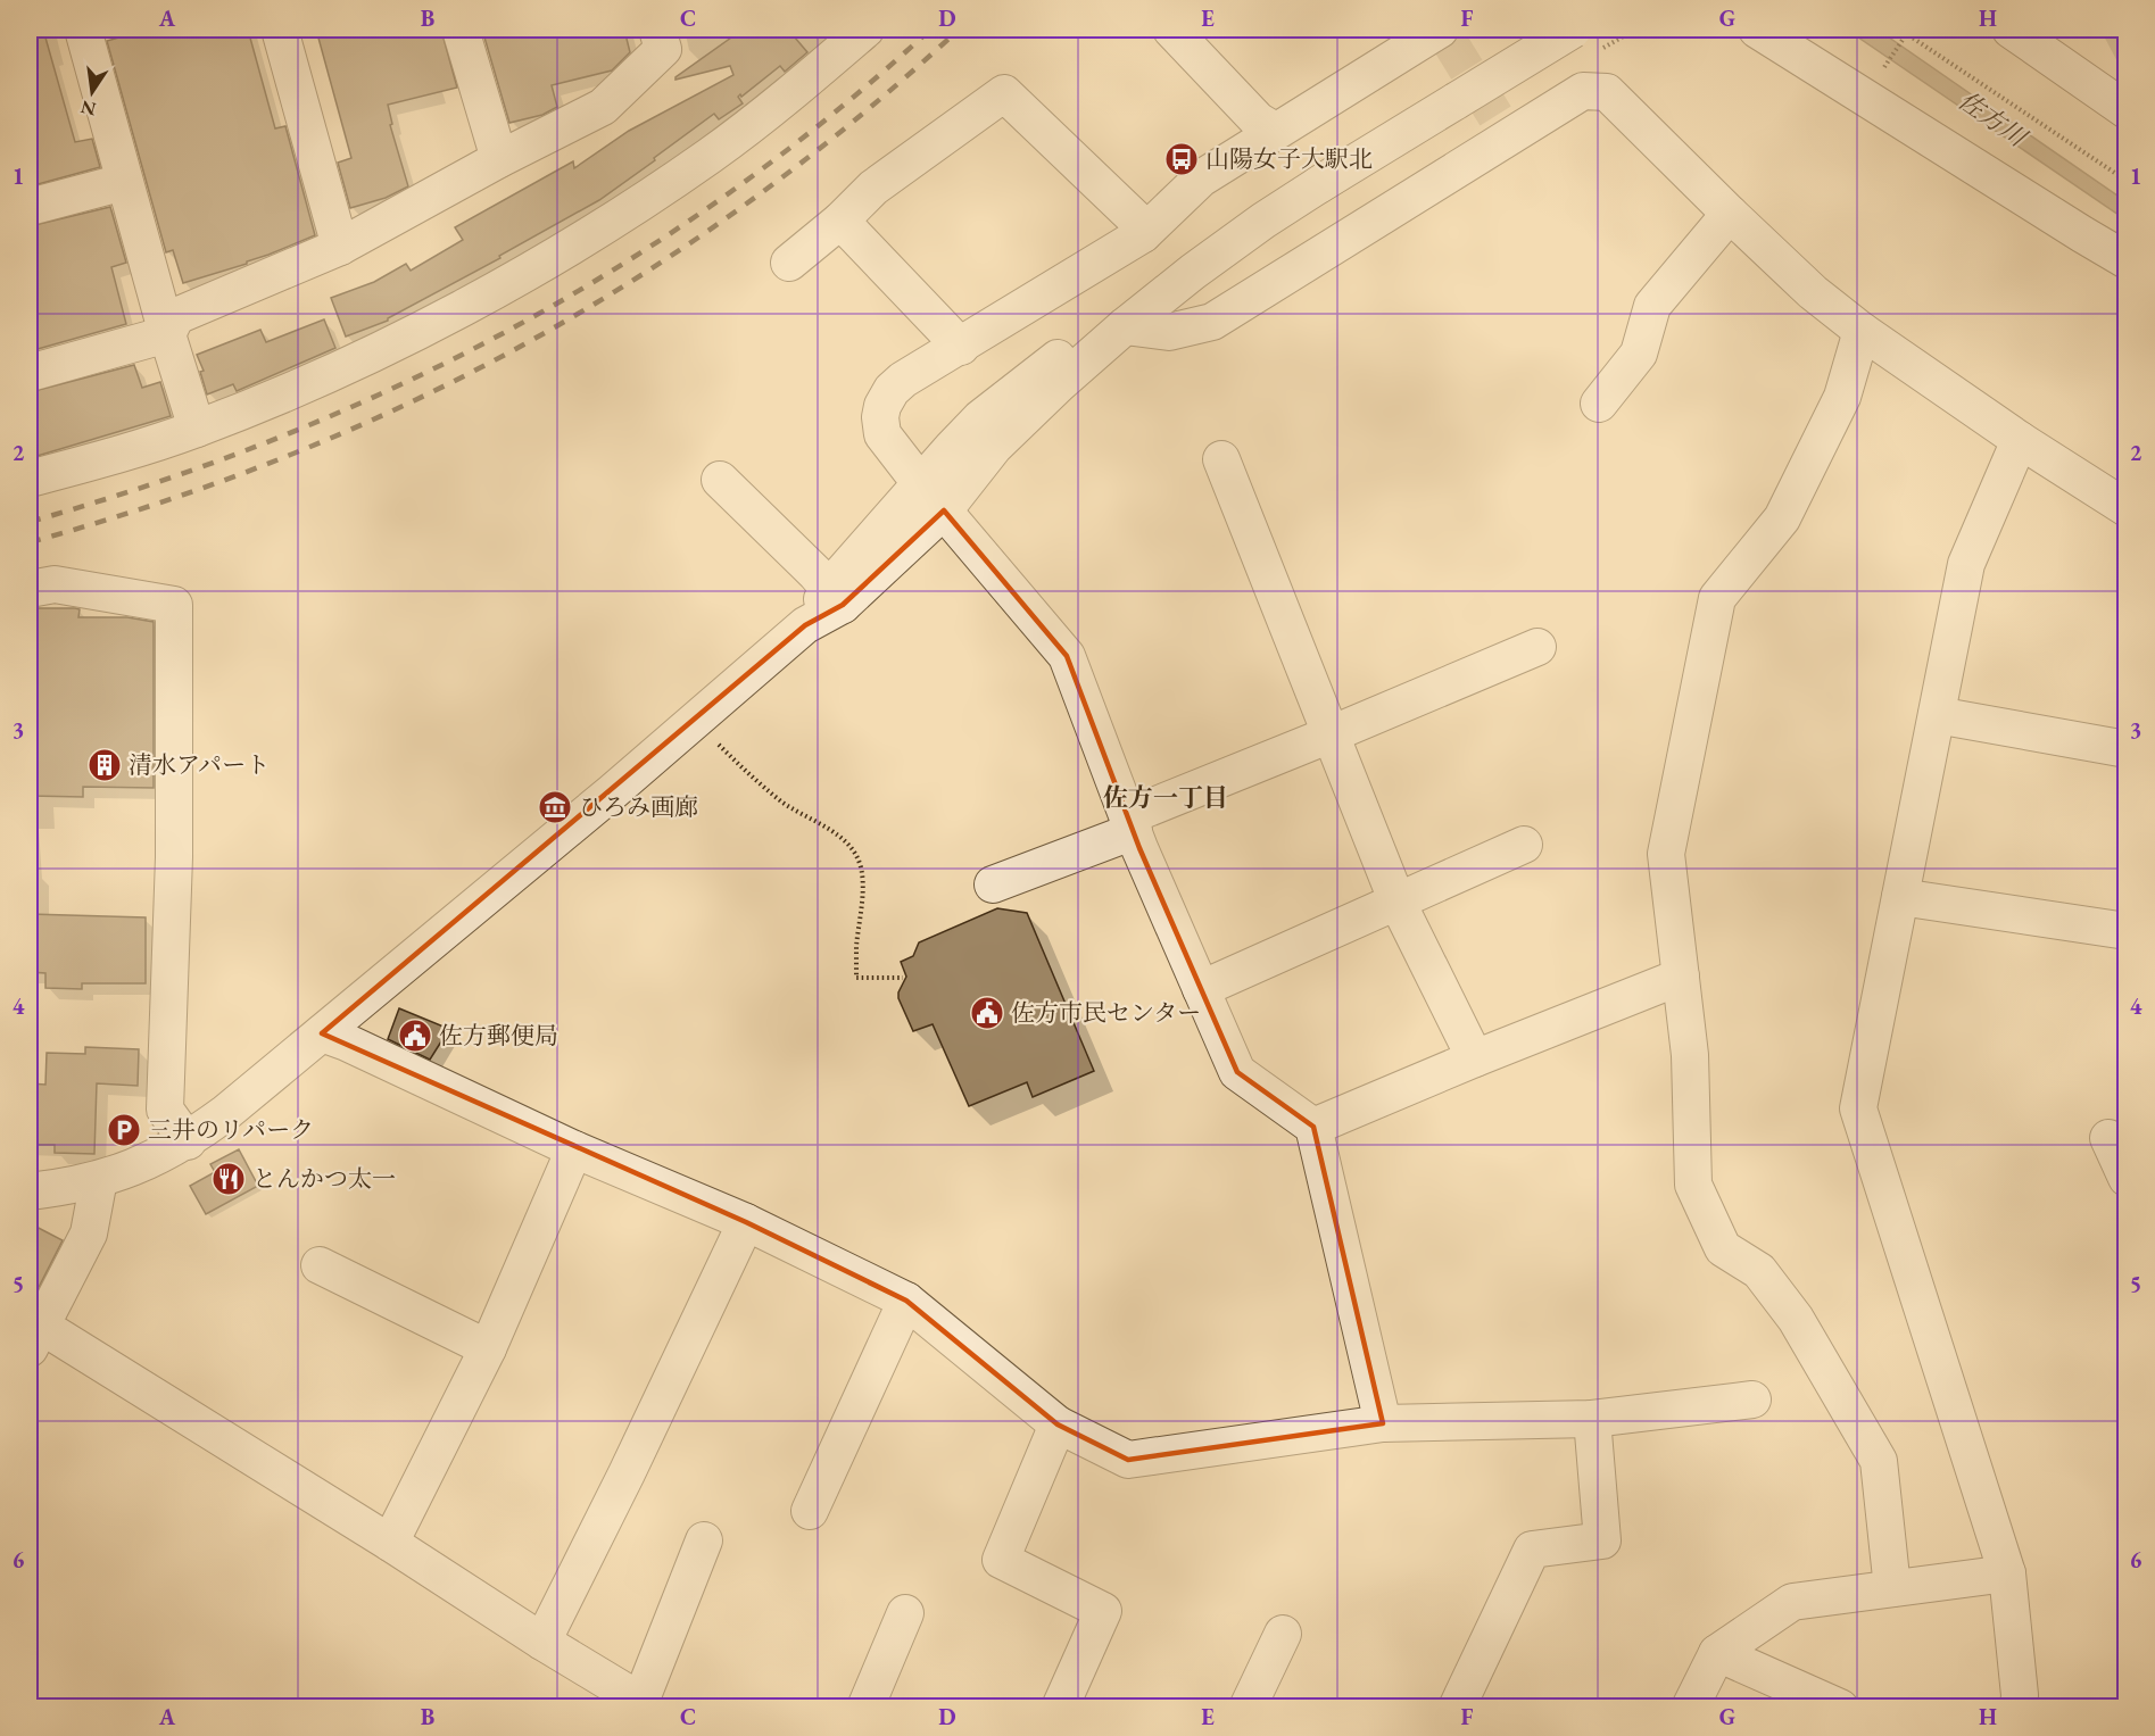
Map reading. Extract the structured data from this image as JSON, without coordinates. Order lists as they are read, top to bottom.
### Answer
{
  "districts": ["佐方一丁目"],
  "water": ["佐方川"],
  "places": {
    "bus stop": ["山陽女子大駅北"],
    "building": ["清水アパート"],
    "museum": ["ひろみ画廊"],
    "public building": ["佐方市民センター", "佐方郵便局"],
    "parking": ["三井のリパーク"],
    "restaurant": ["とんかつ太一"]
  },
  "north": "bottom",
  "grid": {
    "columns": [
      "A",
      "B",
      "C",
      "D",
      "E",
      "F",
      "G",
      "H"
    ],
    "rows": [
      "1",
      "2",
      "3",
      "4",
      "5",
      "6"
    ]
  }
}
